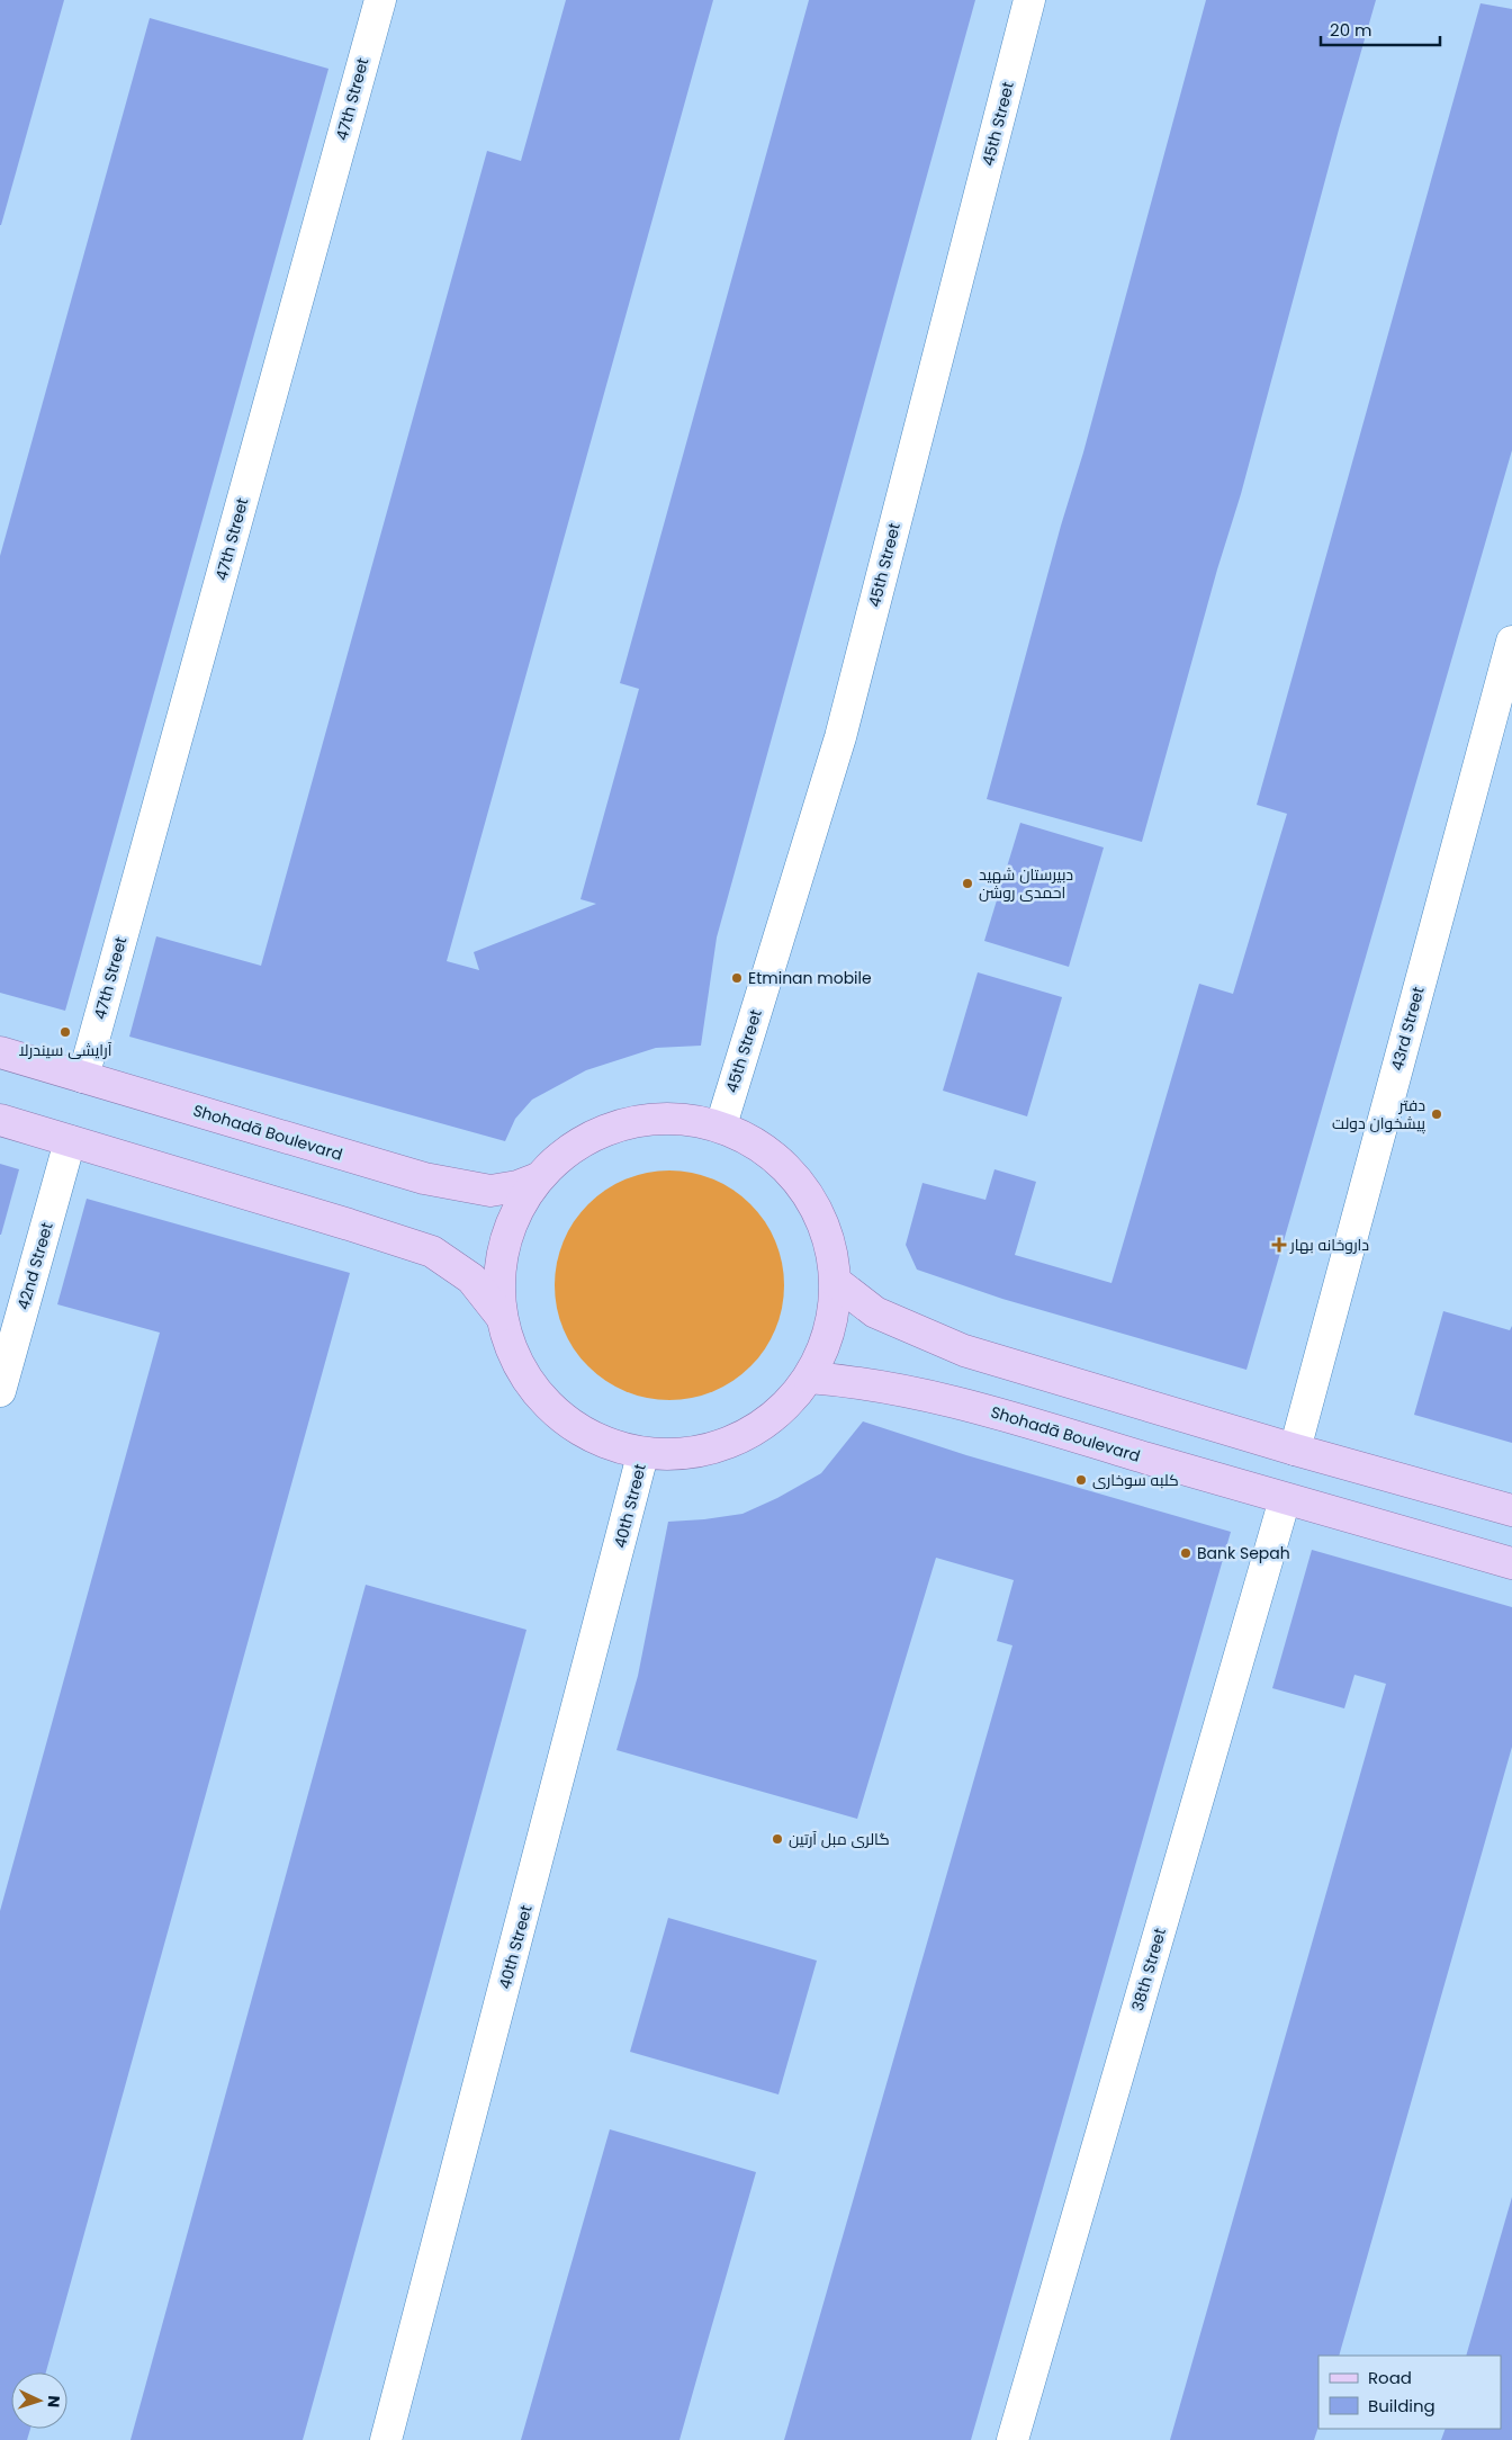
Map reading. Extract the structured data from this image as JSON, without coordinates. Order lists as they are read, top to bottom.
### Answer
{
  "streets": {
    "main road": ["Shohadā Boulevard"],
    "street": [
      "47th Street",
      "45th Street",
      "43rd Street",
      "42nd Street",
      "40th Street",
      "38th Street"
    ]
  },
  "crossings": [
    ["47th Street", "Shohadā Boulevard"],
    ["Shohadā Boulevard", "38th Street"]
  ],
  "places": {
    "other": [
      "دبیرستان شهید احمدی روشن",
      "Etminan mobile",
      "آرایشی سیندرلا",
      "دفتر پیشخوان دولت",
      "کلبه سوخاری",
      "Bank Sepah",
      "گالری مبل آرتین"
    ],
    "health": ["داروخانه بهار"]
  },
  "legend": ["Road", "Building"],
  "scale_bar": "20 m",
  "north": "right"
}
